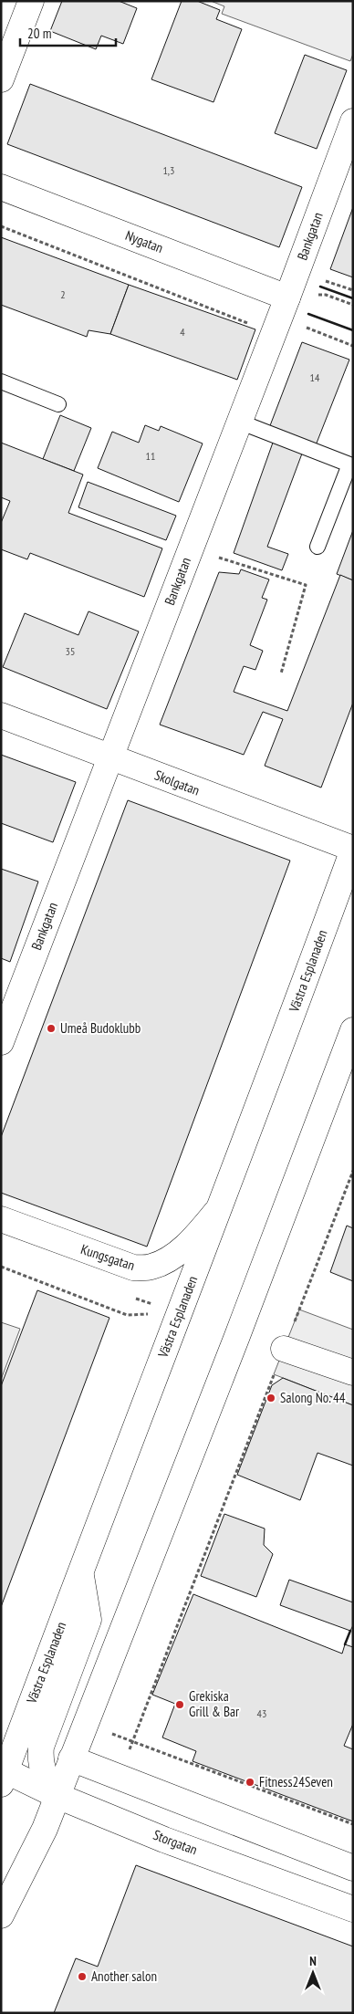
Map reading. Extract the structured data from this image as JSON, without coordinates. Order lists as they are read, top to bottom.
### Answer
{
  "streets": {
    "street": [
      "Bankgatan",
      "Nygatan",
      "Skolgatan",
      "Västra Esplanaden",
      "Kungsgatan",
      "Storgatan"
    ]
  },
  "crossings": [
    ["Bankgatan", "Nygatan"],
    ["Bankgatan", "Skolgatan"],
    ["Skolgatan", "Västra Esplanaden"],
    ["Västra Esplanaden", "Kungsgatan"],
    ["Västra Esplanaden", "Storgatan"]
  ],
  "places": [
    "Umeå Budoklubb",
    "Salong No. 44",
    "Grekiska Grill & Bar",
    "Fitness24Seven",
    "Another salon"
  ],
  "house_numbers": [
    "1,3",
    "2",
    "4",
    "14",
    "11",
    "35",
    "43"
  ],
  "scale_bar": "20 m",
  "north": "top"
}
